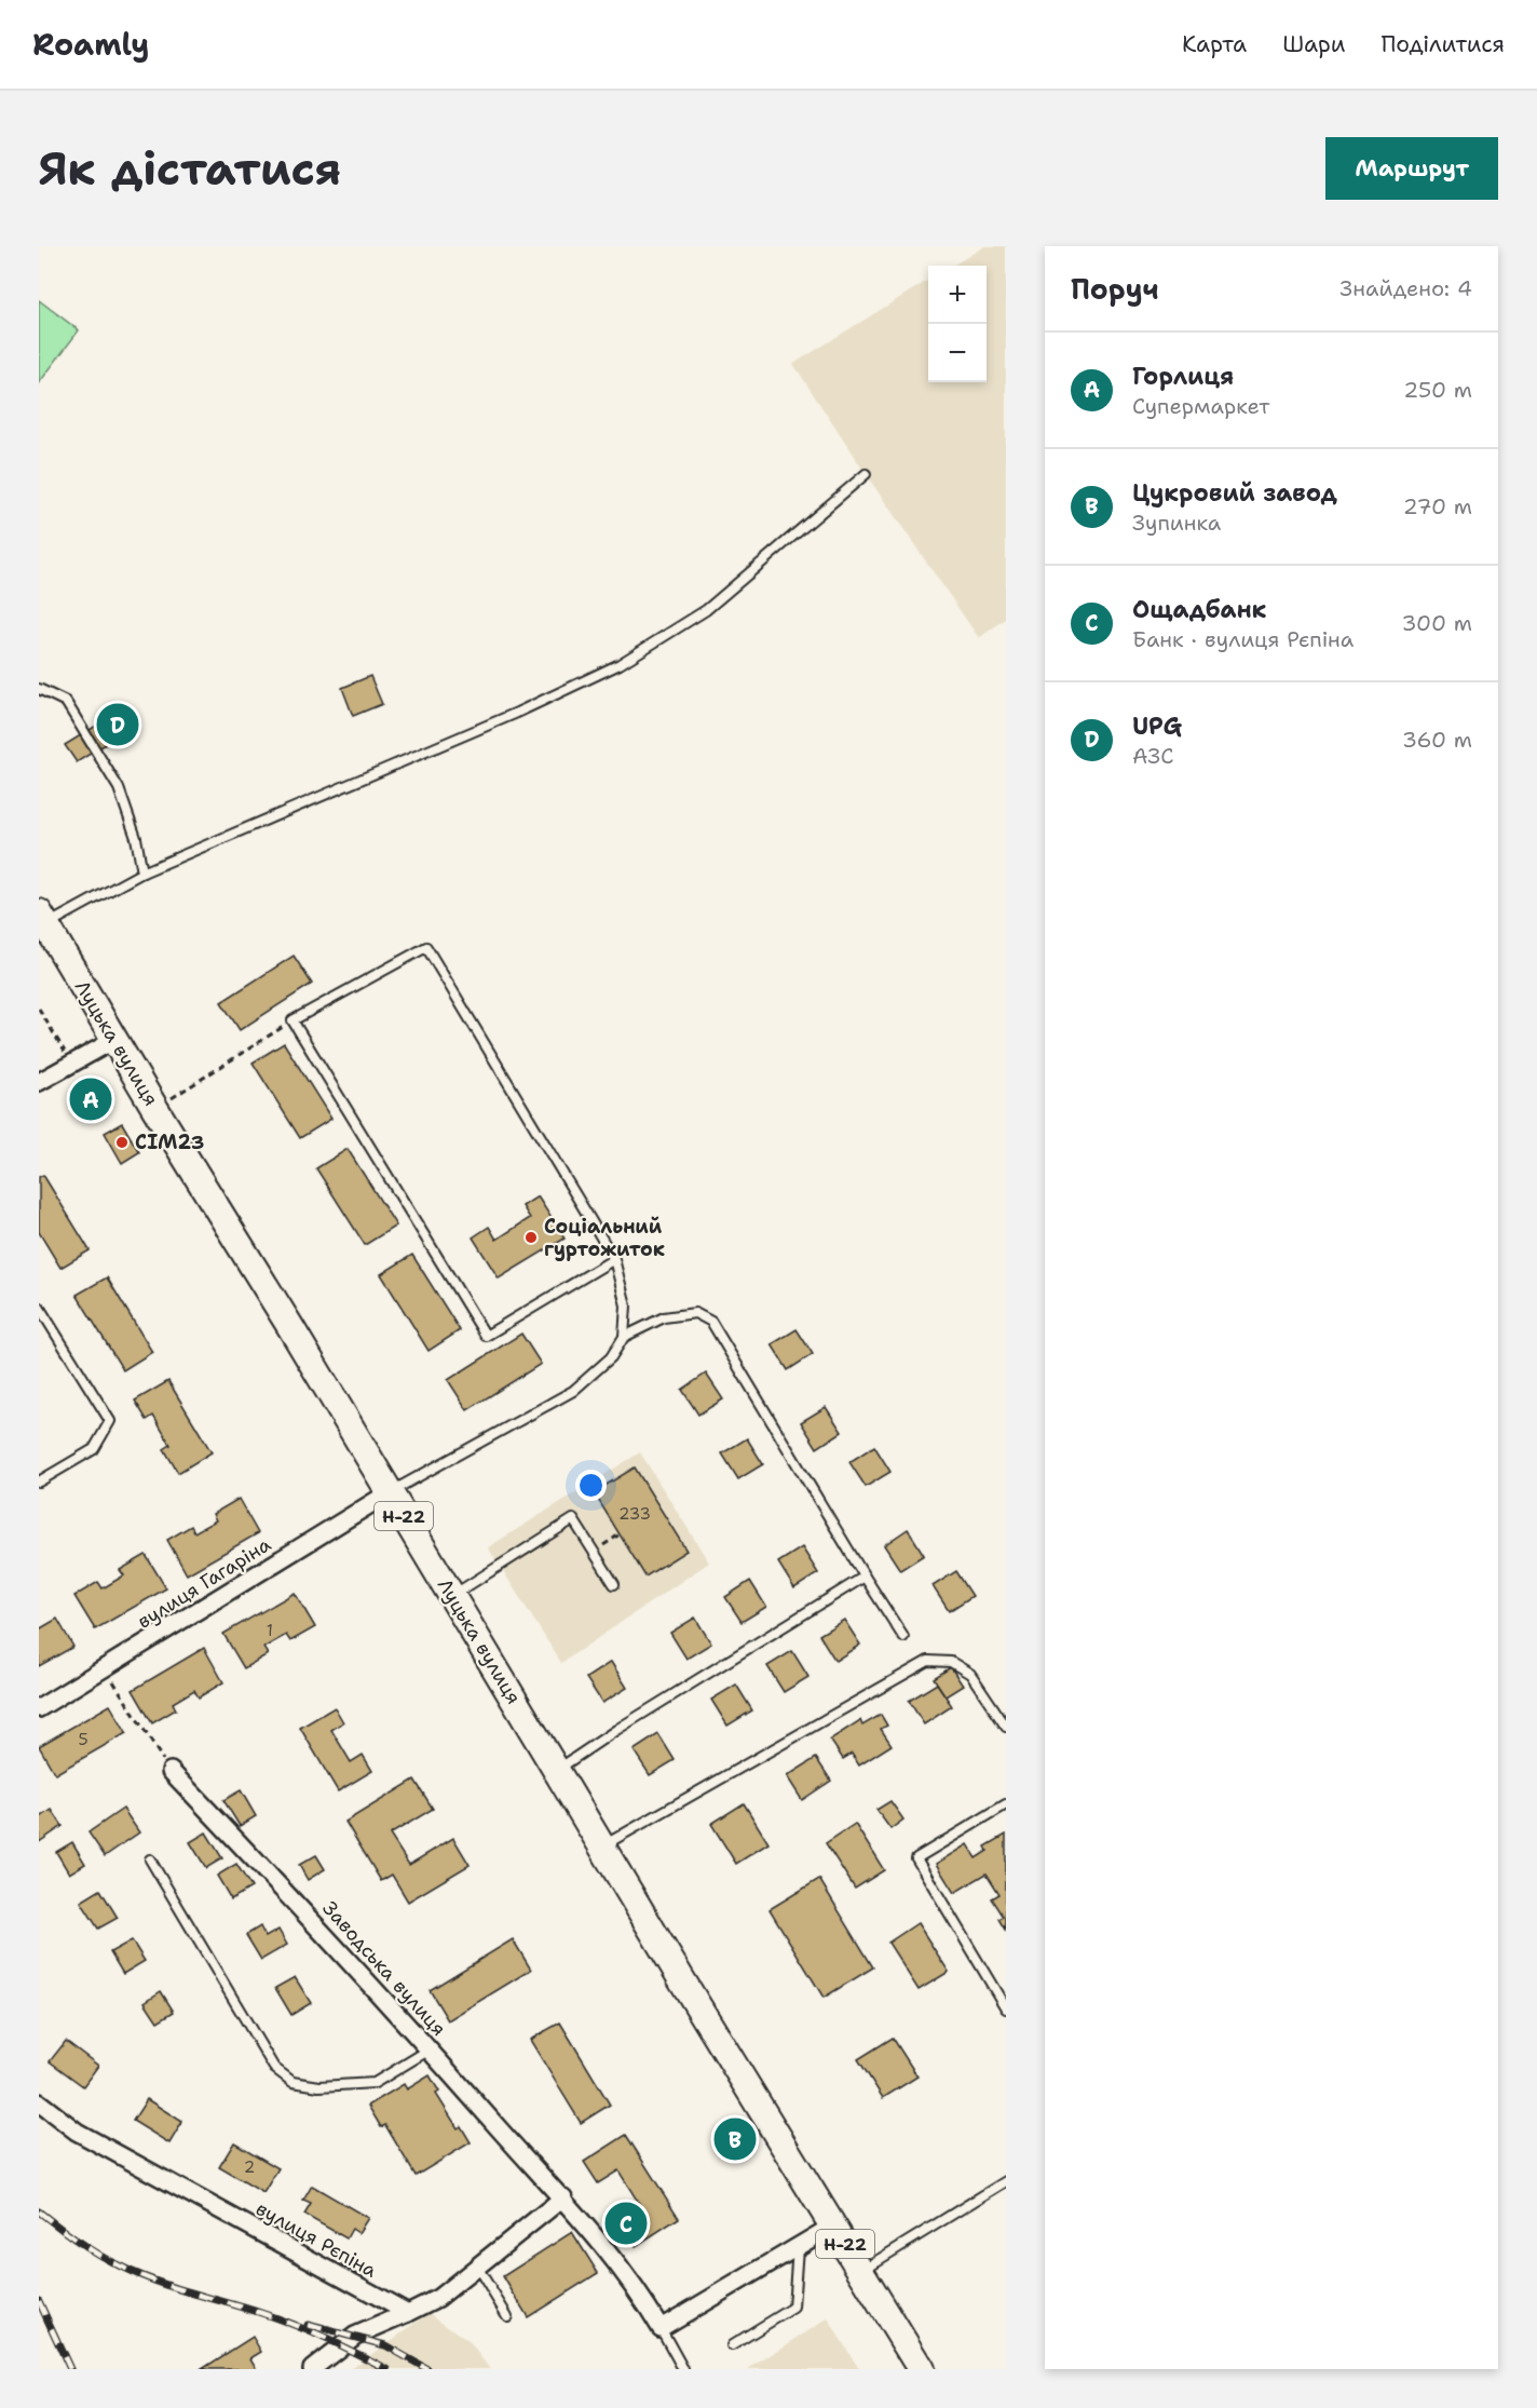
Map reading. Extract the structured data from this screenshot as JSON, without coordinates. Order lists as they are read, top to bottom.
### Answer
{
  "streets": {
    "main road": ["Луцька вулиця", "Н-22"],
    "street": ["вулиця Гагаріна", "Заводська вулиця", "вулиця Рєпіна"]
  },
  "crossings": [
    ["Луцька вулиця", "вулиця Гагаріна"]
  ],
  "places": ["СІМ23", "Соціальний гуртожиток"],
  "house_numbers": [
    "233",
    "1",
    "5",
    "2"
  ],
  "page": {
    "header": "Roamly",
    "nav": ["Карта", "Шари", "Поділитися"],
    "buttons": "Маршрут",
    "title": "Як дістатися",
    "heading": ["Поруч", "Знайдено: 4"],
    "map_buttons": ["+", "−"],
    "list": [
      {
        "mark": "A",
        "name": "Горлиця",
        "note": "Супермаркет",
        "value": "250 m"
      },
      {
        "mark": "B",
        "name": "Цукровий завод",
        "note": "Зупинка",
        "value": "270 m"
      },
      {
        "mark": "C",
        "name": "Ощадбанк",
        "note": "Банк · вулиця Рєпіна",
        "value": "300 m"
      },
      {
        "mark": "D",
        "name": "UPG",
        "note": "АЗС",
        "value": "360 m"
      }
    ],
    "pins": [
      "D",
      "A",
      "B",
      "C"
    ]
  }
}
